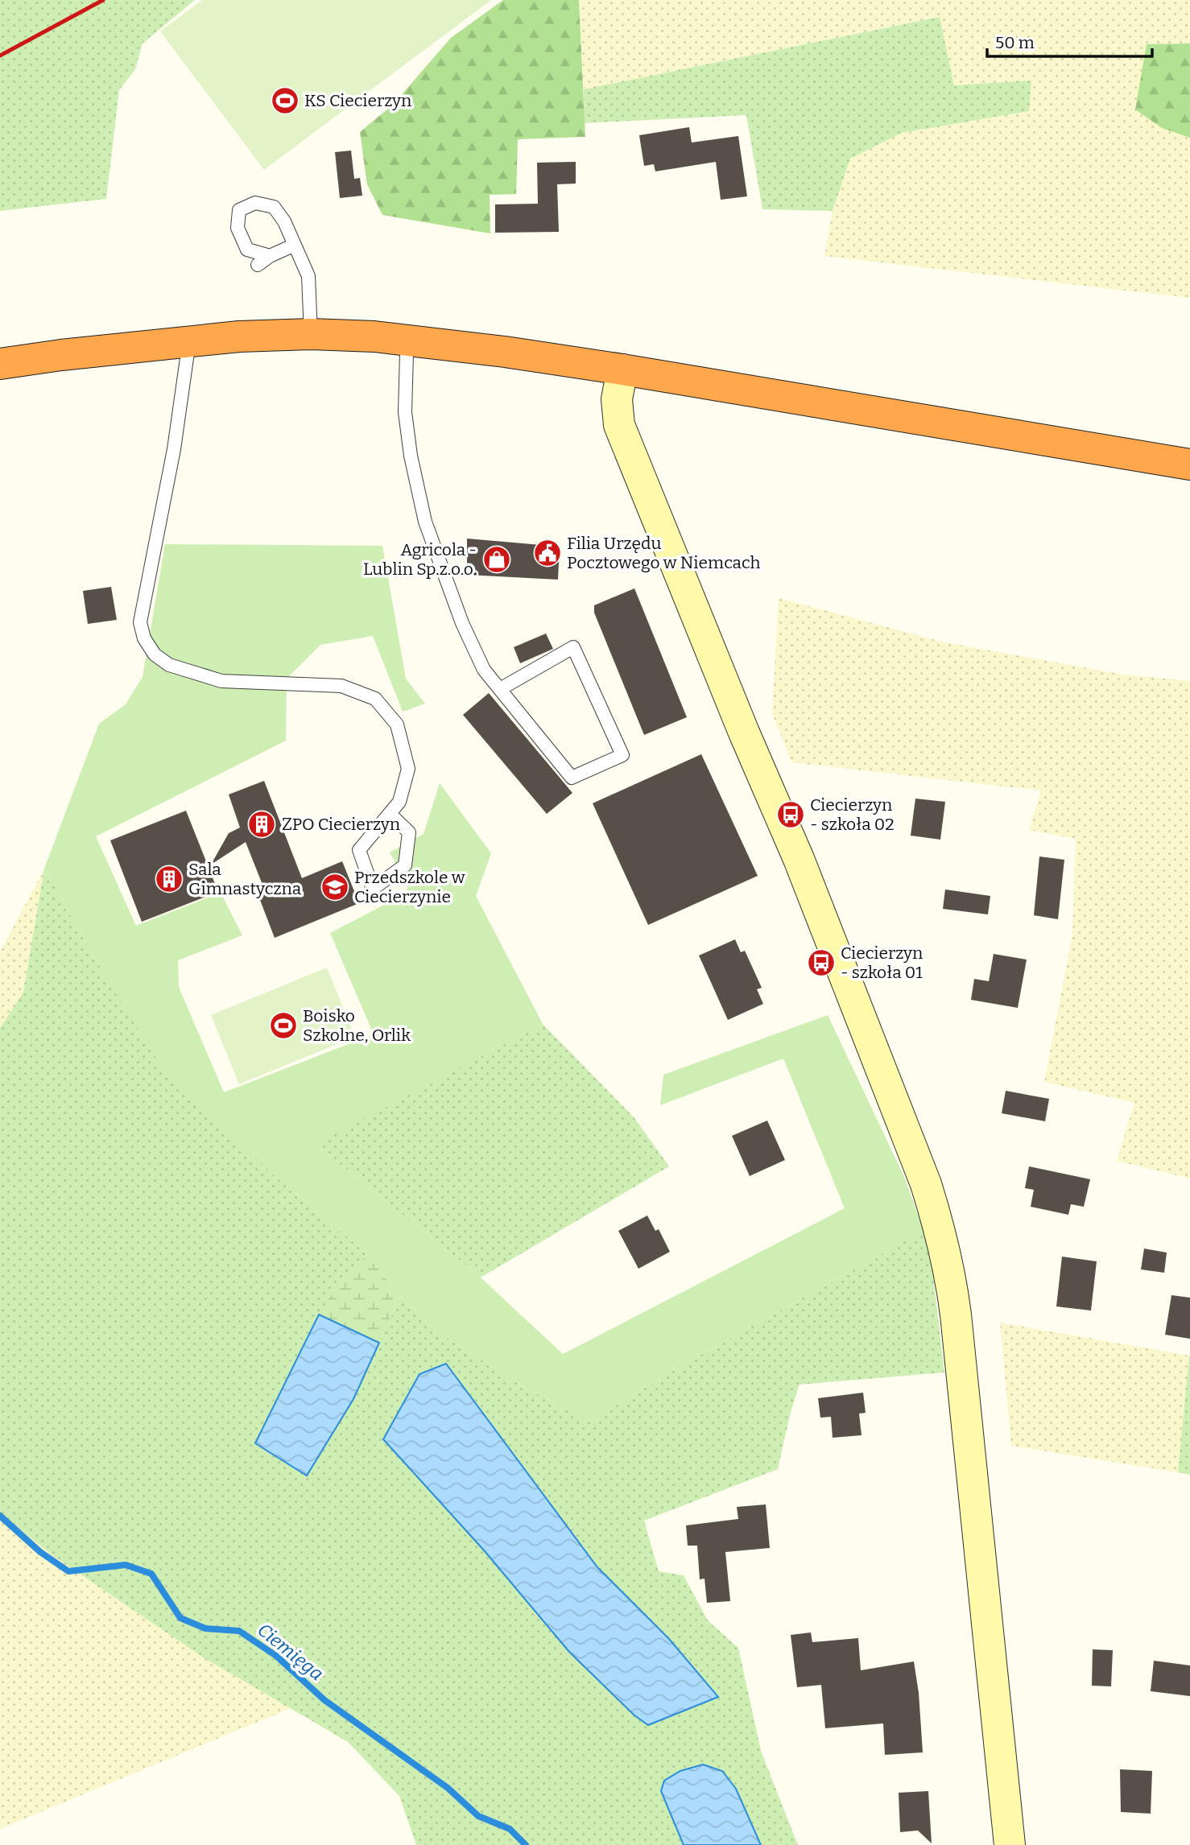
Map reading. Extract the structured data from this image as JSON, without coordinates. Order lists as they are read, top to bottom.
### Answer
{
  "water": ["Ciemięga"],
  "places": {
    "sports": ["KS Ciecierzyn", "Boisko Szkolne, Orlik"],
    "public building": ["Filia Urzędu Pocztowego w Niemcach"],
    "shop": ["Agricola - Lublin Sp.z.o.o."],
    "bus stop": ["Ciecierzyn - szkoła 02", "Ciecierzyn - szkoła 01"],
    "building": ["ZPO Ciecierzyn", "Sala Gimnastyczna"],
    "school or university": ["Przedszkole w Ciecierzynie"]
  },
  "scale_bar": "50 m"
}
